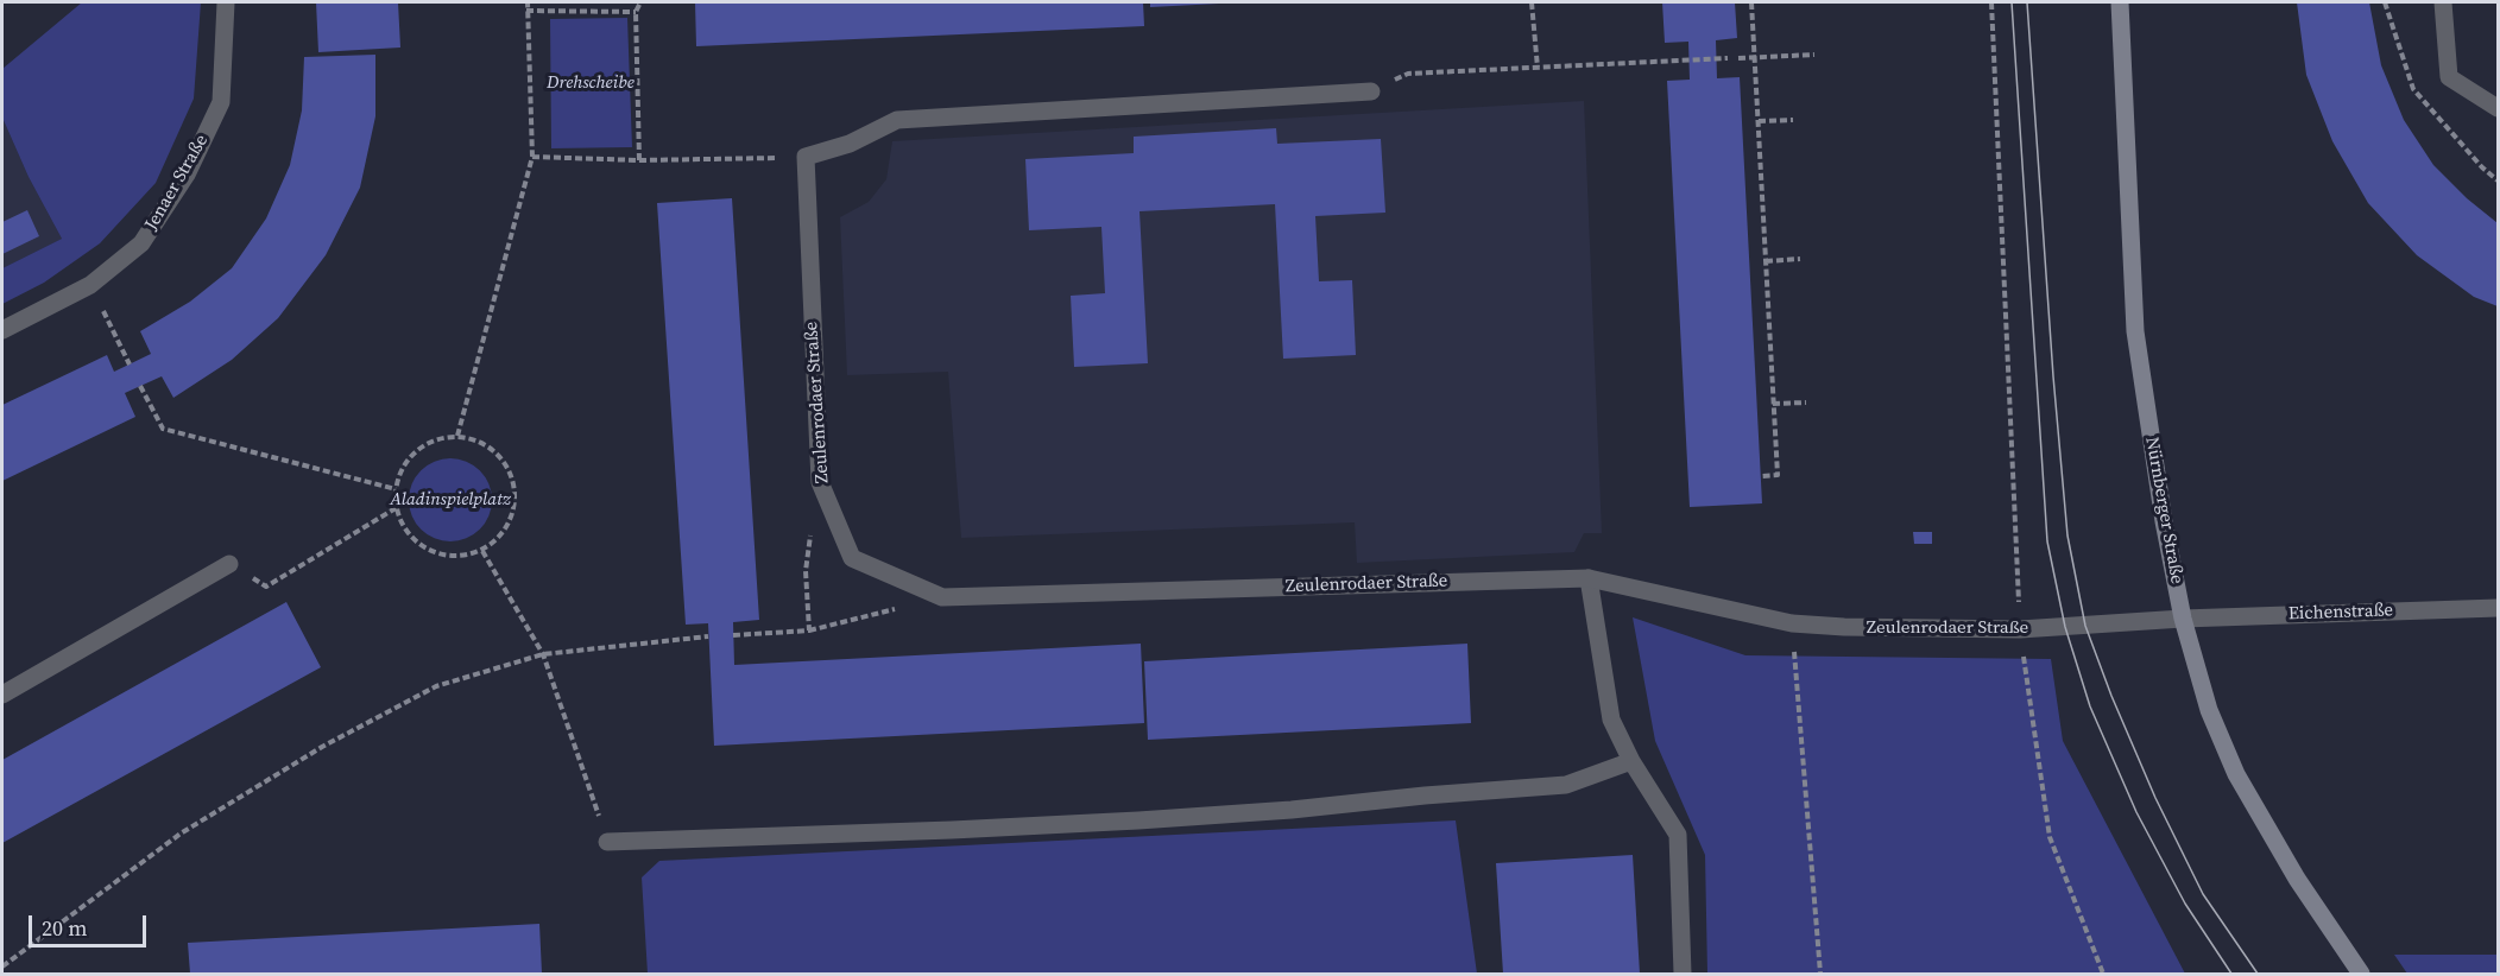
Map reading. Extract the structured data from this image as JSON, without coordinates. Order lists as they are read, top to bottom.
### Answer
{
  "streets": {
    "main road": ["Nürnberger Straße"],
    "street": ["Jenaer Straße", "Zeulenrodaer Straße", "Eichenstraße"]
  },
  "crossings": [
    ["Zeulenrodaer Straße", "Nürnberger Straße"],
    ["Zeulenrodaer Straße", "Eichenstraße"],
    ["Nürnberger Straße", "Eichenstraße"]
  ],
  "parks": ["Drehscheibe", "Aladinspielplatz"],
  "scale_bar": "20 m"
}
